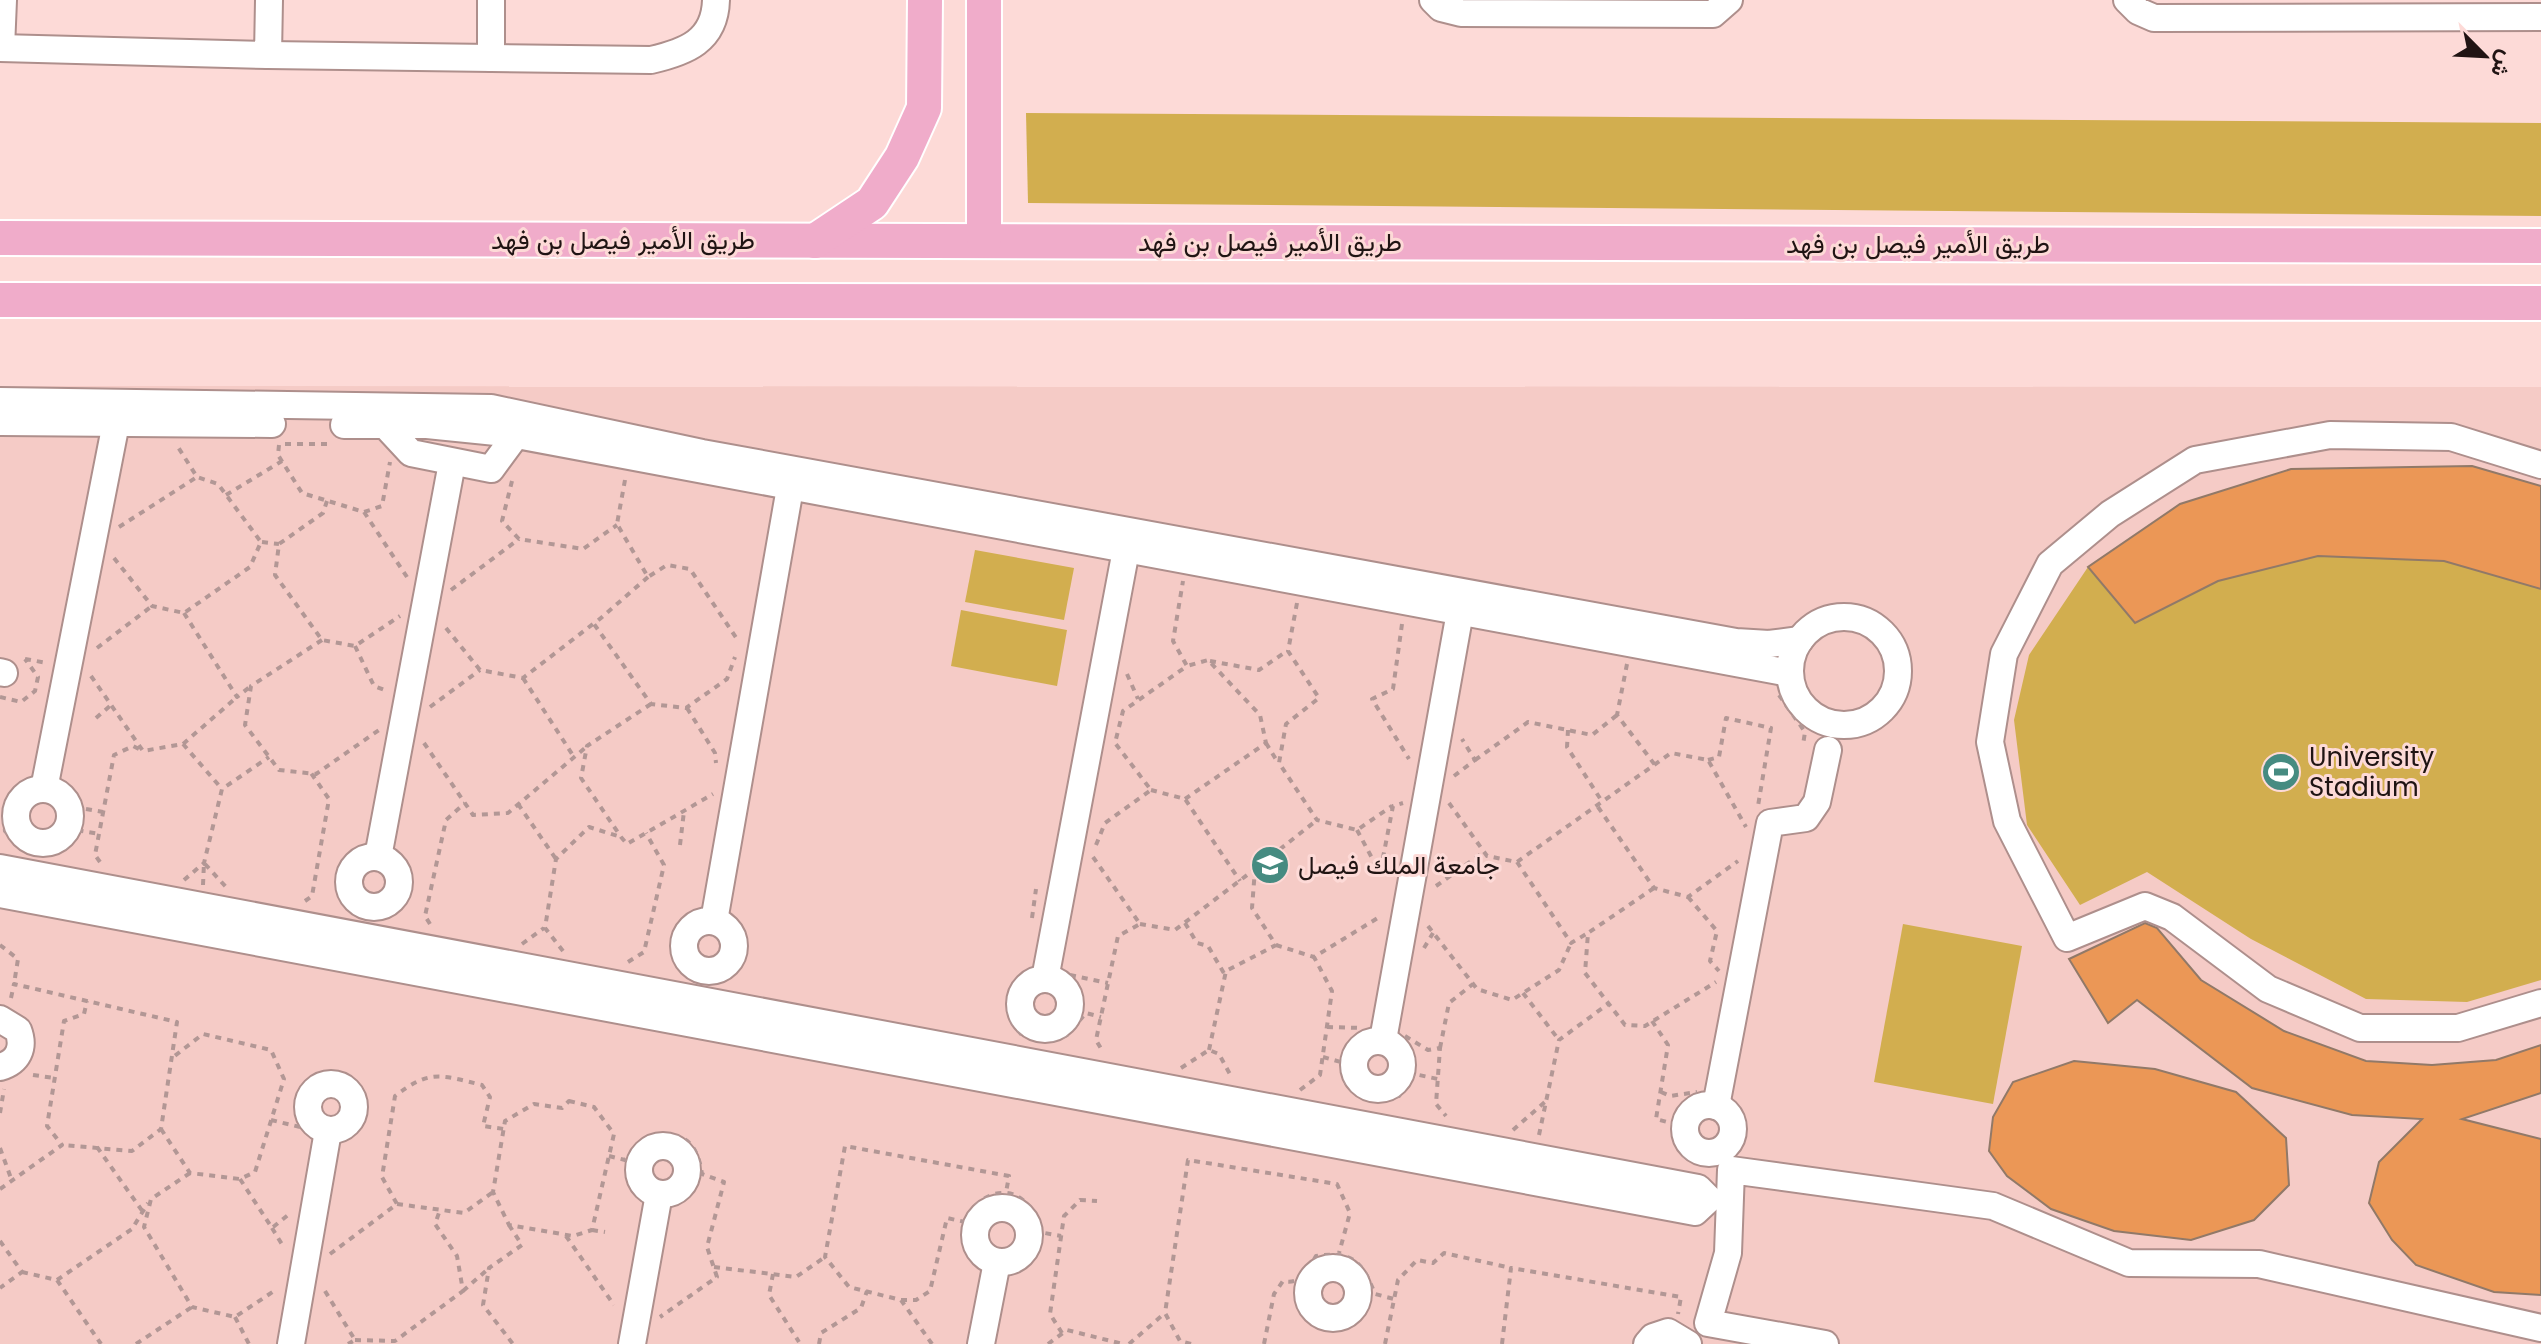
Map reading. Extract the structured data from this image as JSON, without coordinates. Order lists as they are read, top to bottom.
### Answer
{
  "streets": {
    "main road": ["طريق الأمير فيصل بن فهد"]
  },
  "places": {
    "sports": ["University Stadium"],
    "school or university": ["جامعة الملك فيصل"]
  },
  "north": "bottom right"
}
